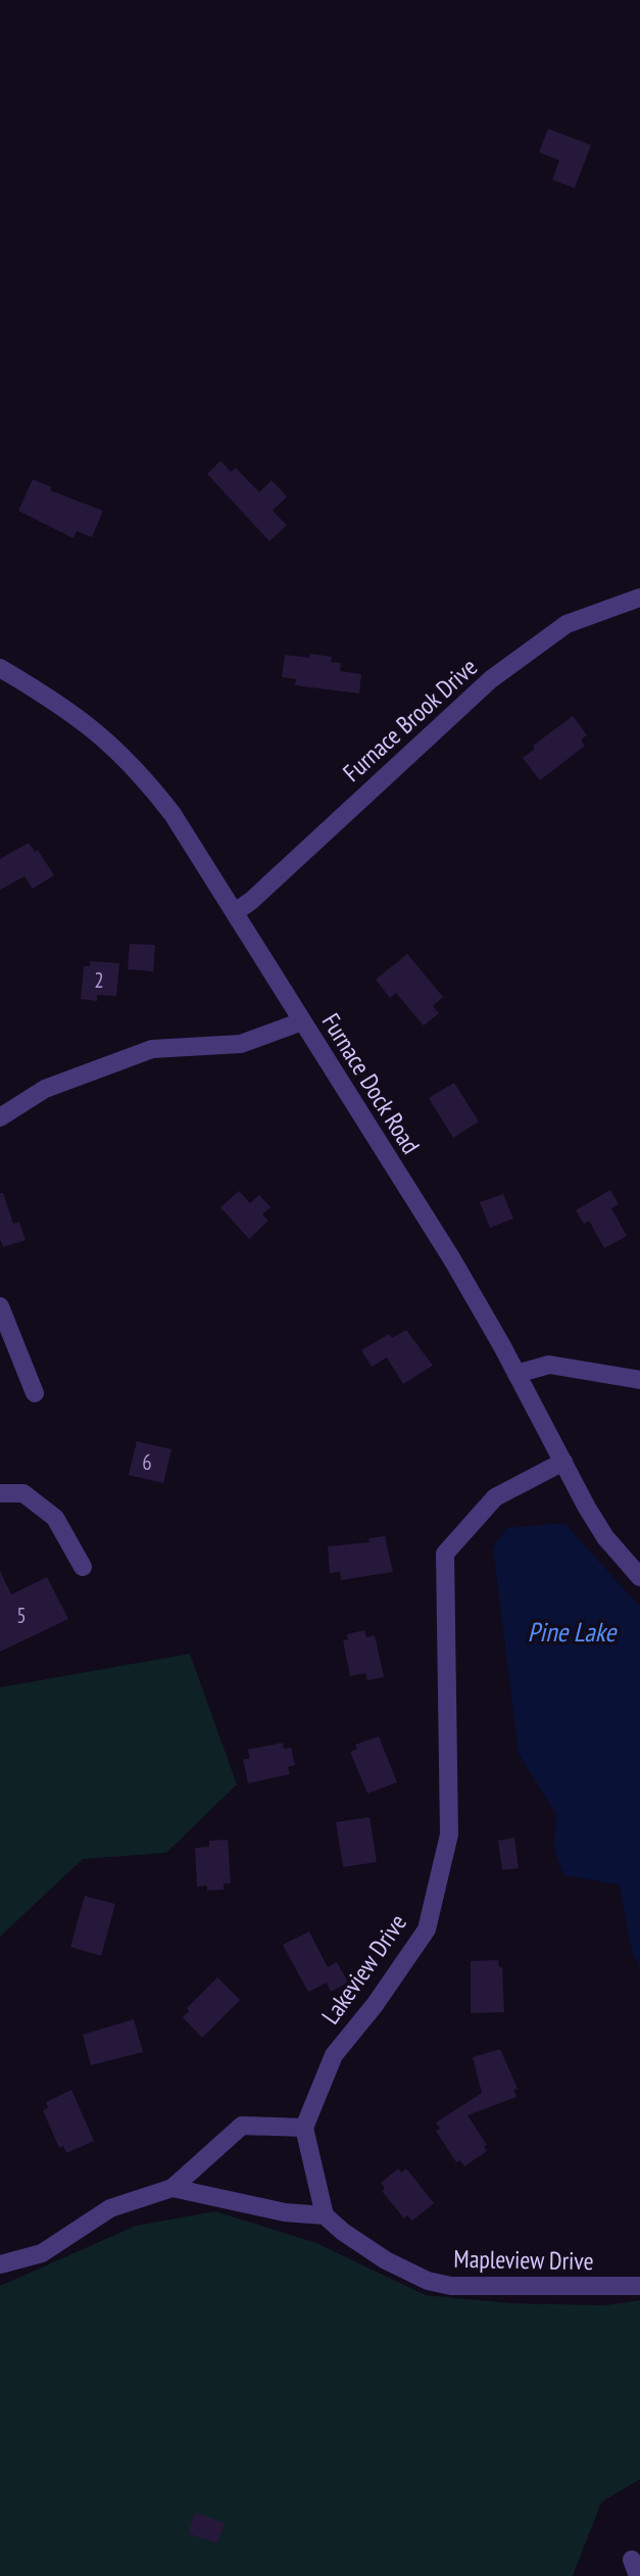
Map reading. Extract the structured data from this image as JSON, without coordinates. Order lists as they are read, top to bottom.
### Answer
{
  "streets": {
    "street": [
      "Furnace Brook Drive",
      "Furnace Dock Road",
      "Lakeview Drive",
      "Mapleview Drive"
    ]
  },
  "crossings": [
    ["Furnace Brook Drive", "Furnace Dock Road"],
    ["Furnace Dock Road", "Lakeview Drive"]
  ],
  "water": ["Pine Lake"],
  "house_numbers": ["2", "6", "5"]
}
